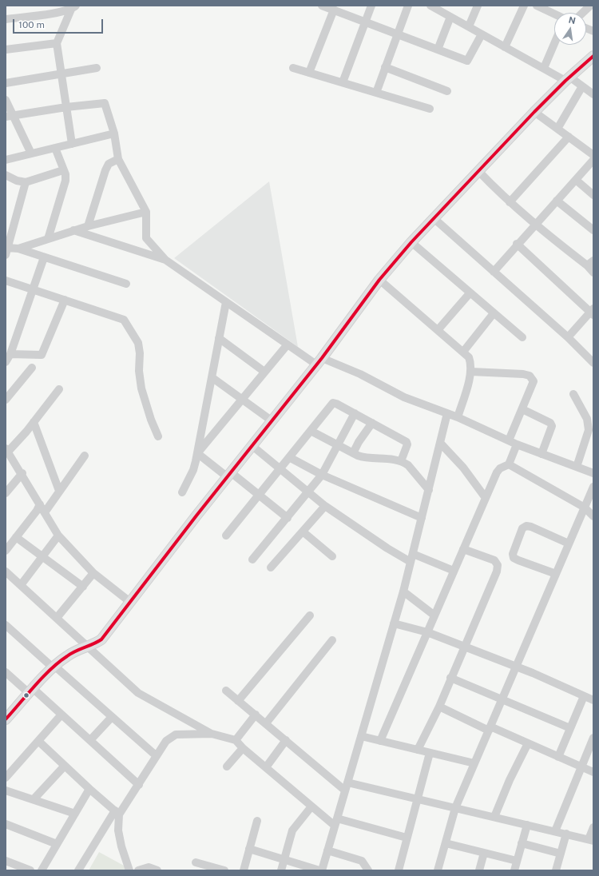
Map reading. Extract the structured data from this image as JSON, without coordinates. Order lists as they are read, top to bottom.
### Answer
{
  "scale_bar": "100 m",
  "north": "top"
}
